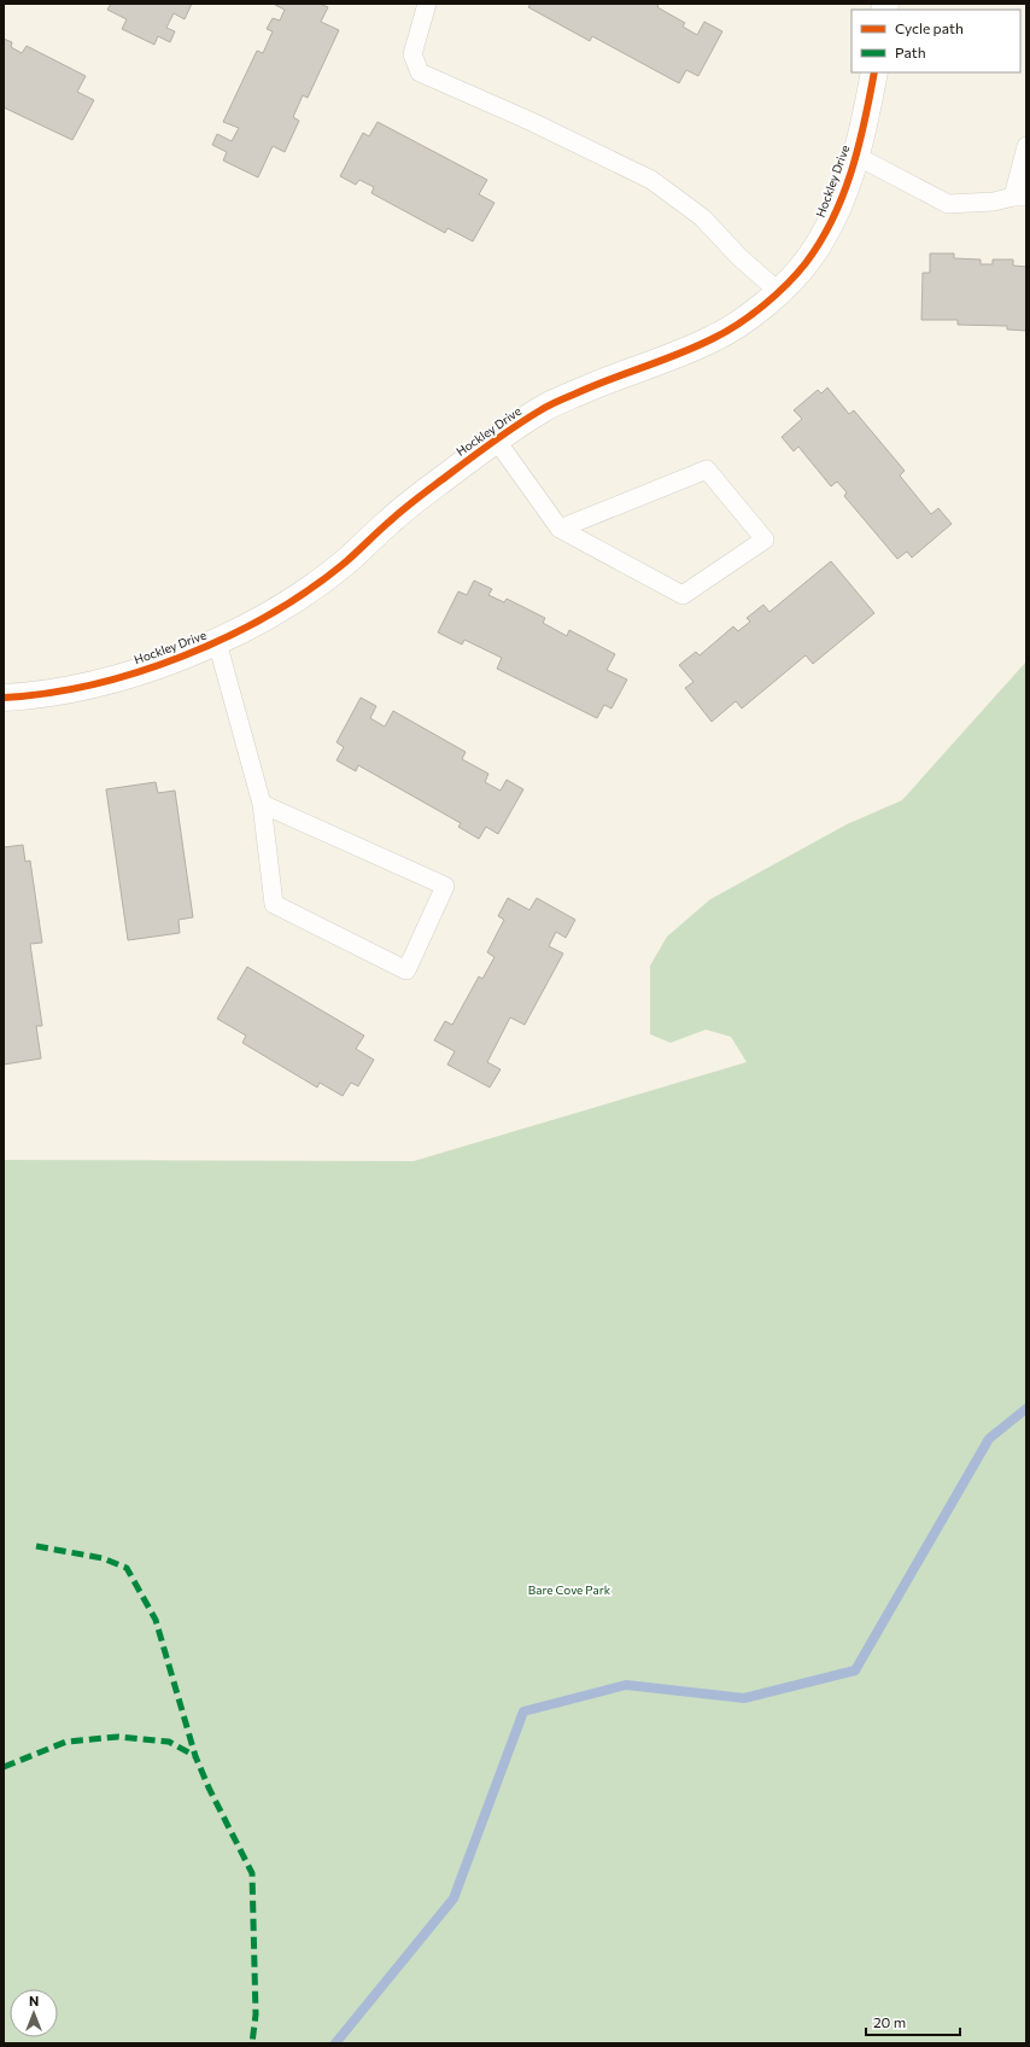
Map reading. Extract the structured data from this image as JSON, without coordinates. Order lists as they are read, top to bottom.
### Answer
{
  "streets": {
    "street": ["Hockley Drive"]
  },
  "parks": ["Bare Cove Park"],
  "legend": ["Cycle path", "Path"],
  "scale_bar": "20 m",
  "north": "top"
}
